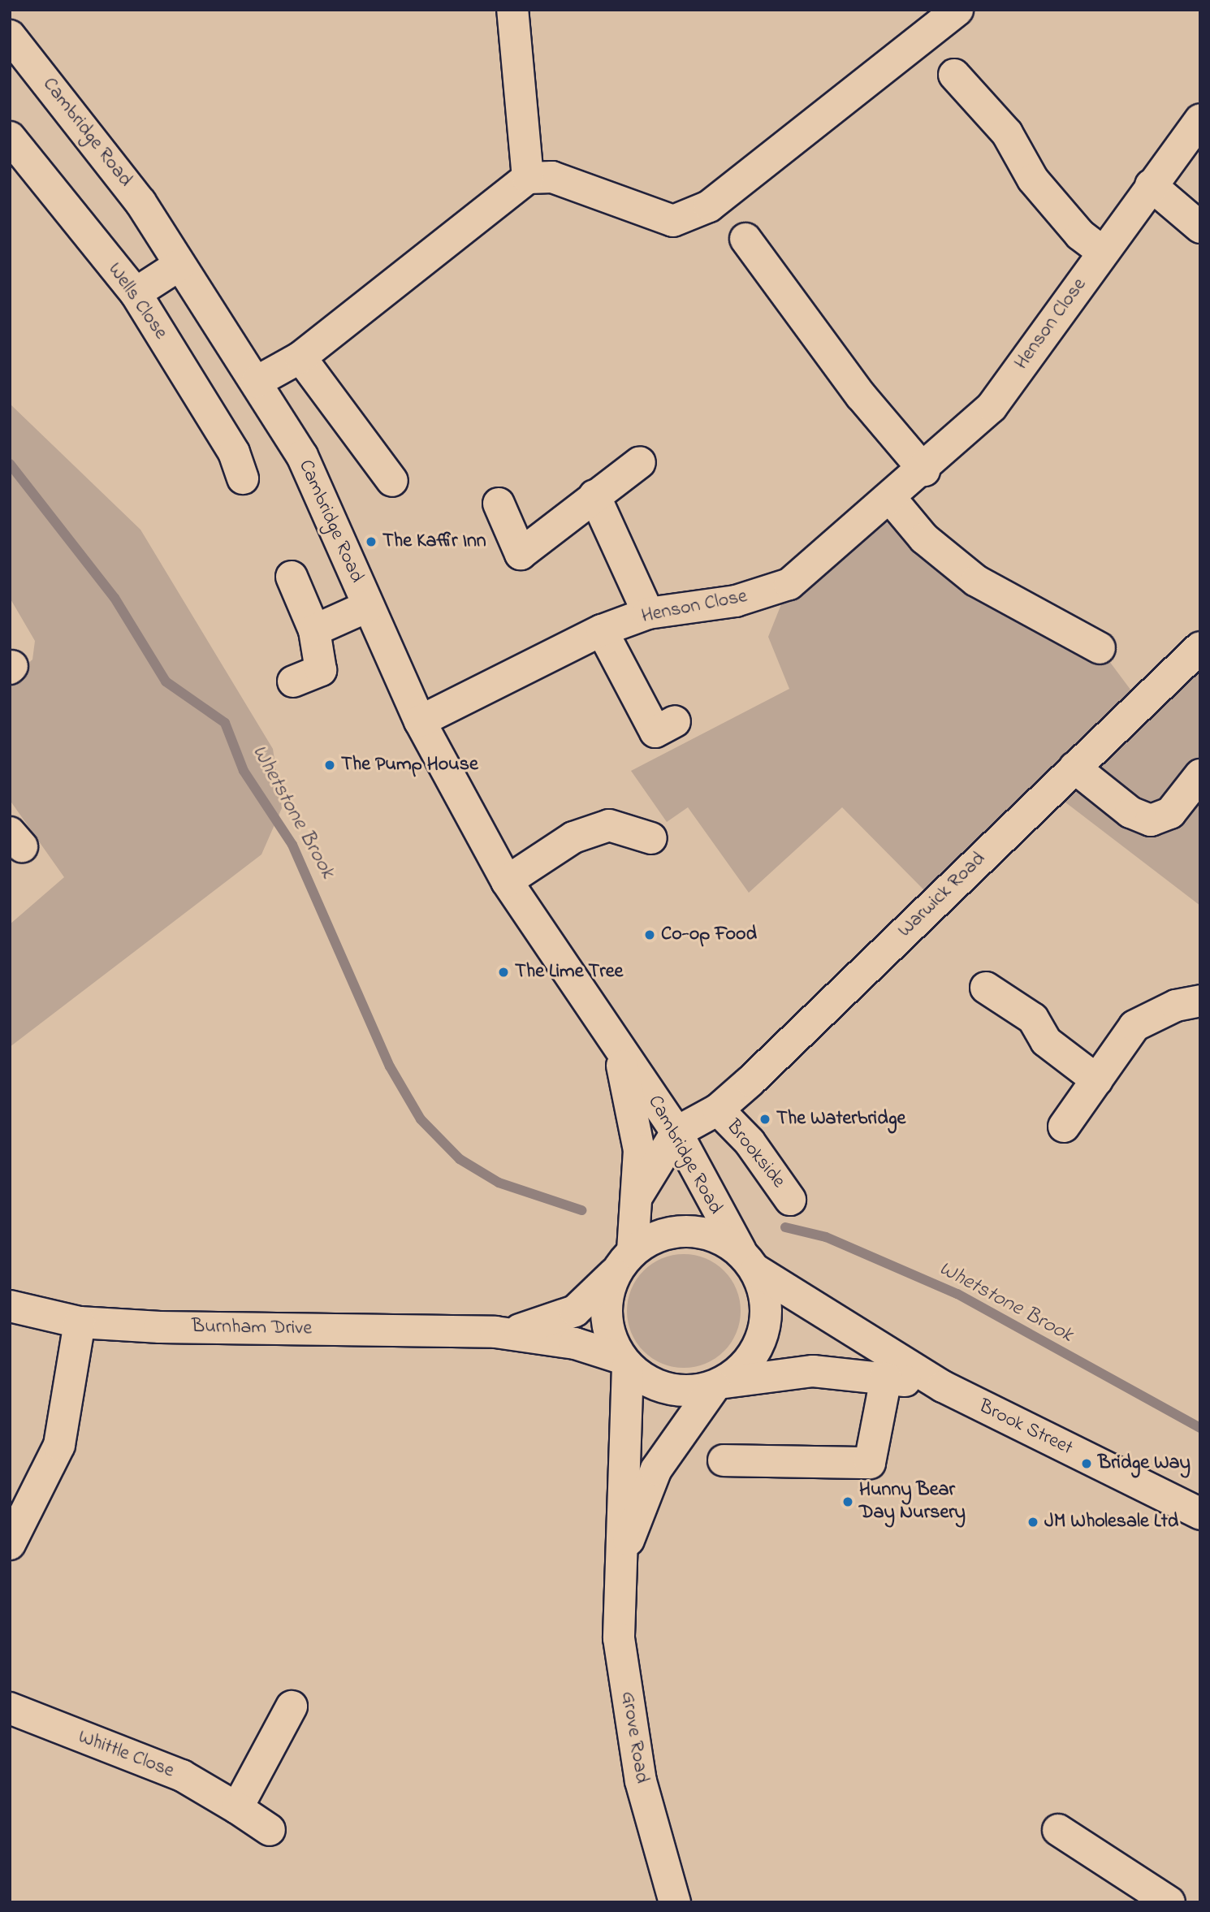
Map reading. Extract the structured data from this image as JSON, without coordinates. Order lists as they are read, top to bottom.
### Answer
{
  "streets": {
    "street": [
      "Cambridge Road",
      "Wells Close",
      "Henson Close",
      "Warwick Road",
      "Brookside",
      "Burnham Drive",
      "Brook Street",
      "Grove Road",
      "Whittle Close"
    ]
  },
  "crossings": [
    ["Cambridge Road", "Henson Close"],
    ["Cambridge Road", "Warwick Road"],
    ["Cambridge Road", "Burnham Drive"],
    ["Cambridge Road", "Brook Street"],
    ["Cambridge Road", "Grove Road"],
    ["Warwick Road", "Brookside"],
    ["Burnham Drive", "Brook Street"],
    ["Burnham Drive", "Grove Road"],
    ["Brook Street", "Grove Road"]
  ],
  "water": ["Whetstone Brook"],
  "places": [
    "The Kaffir Inn",
    "The Pump House",
    "Co-op Food",
    "The Lime Tree",
    "The Waterbridge",
    "Bridge Way",
    "Hunny Bear Day Nursery",
    "JM Wholesale Ltd"
  ]
}
